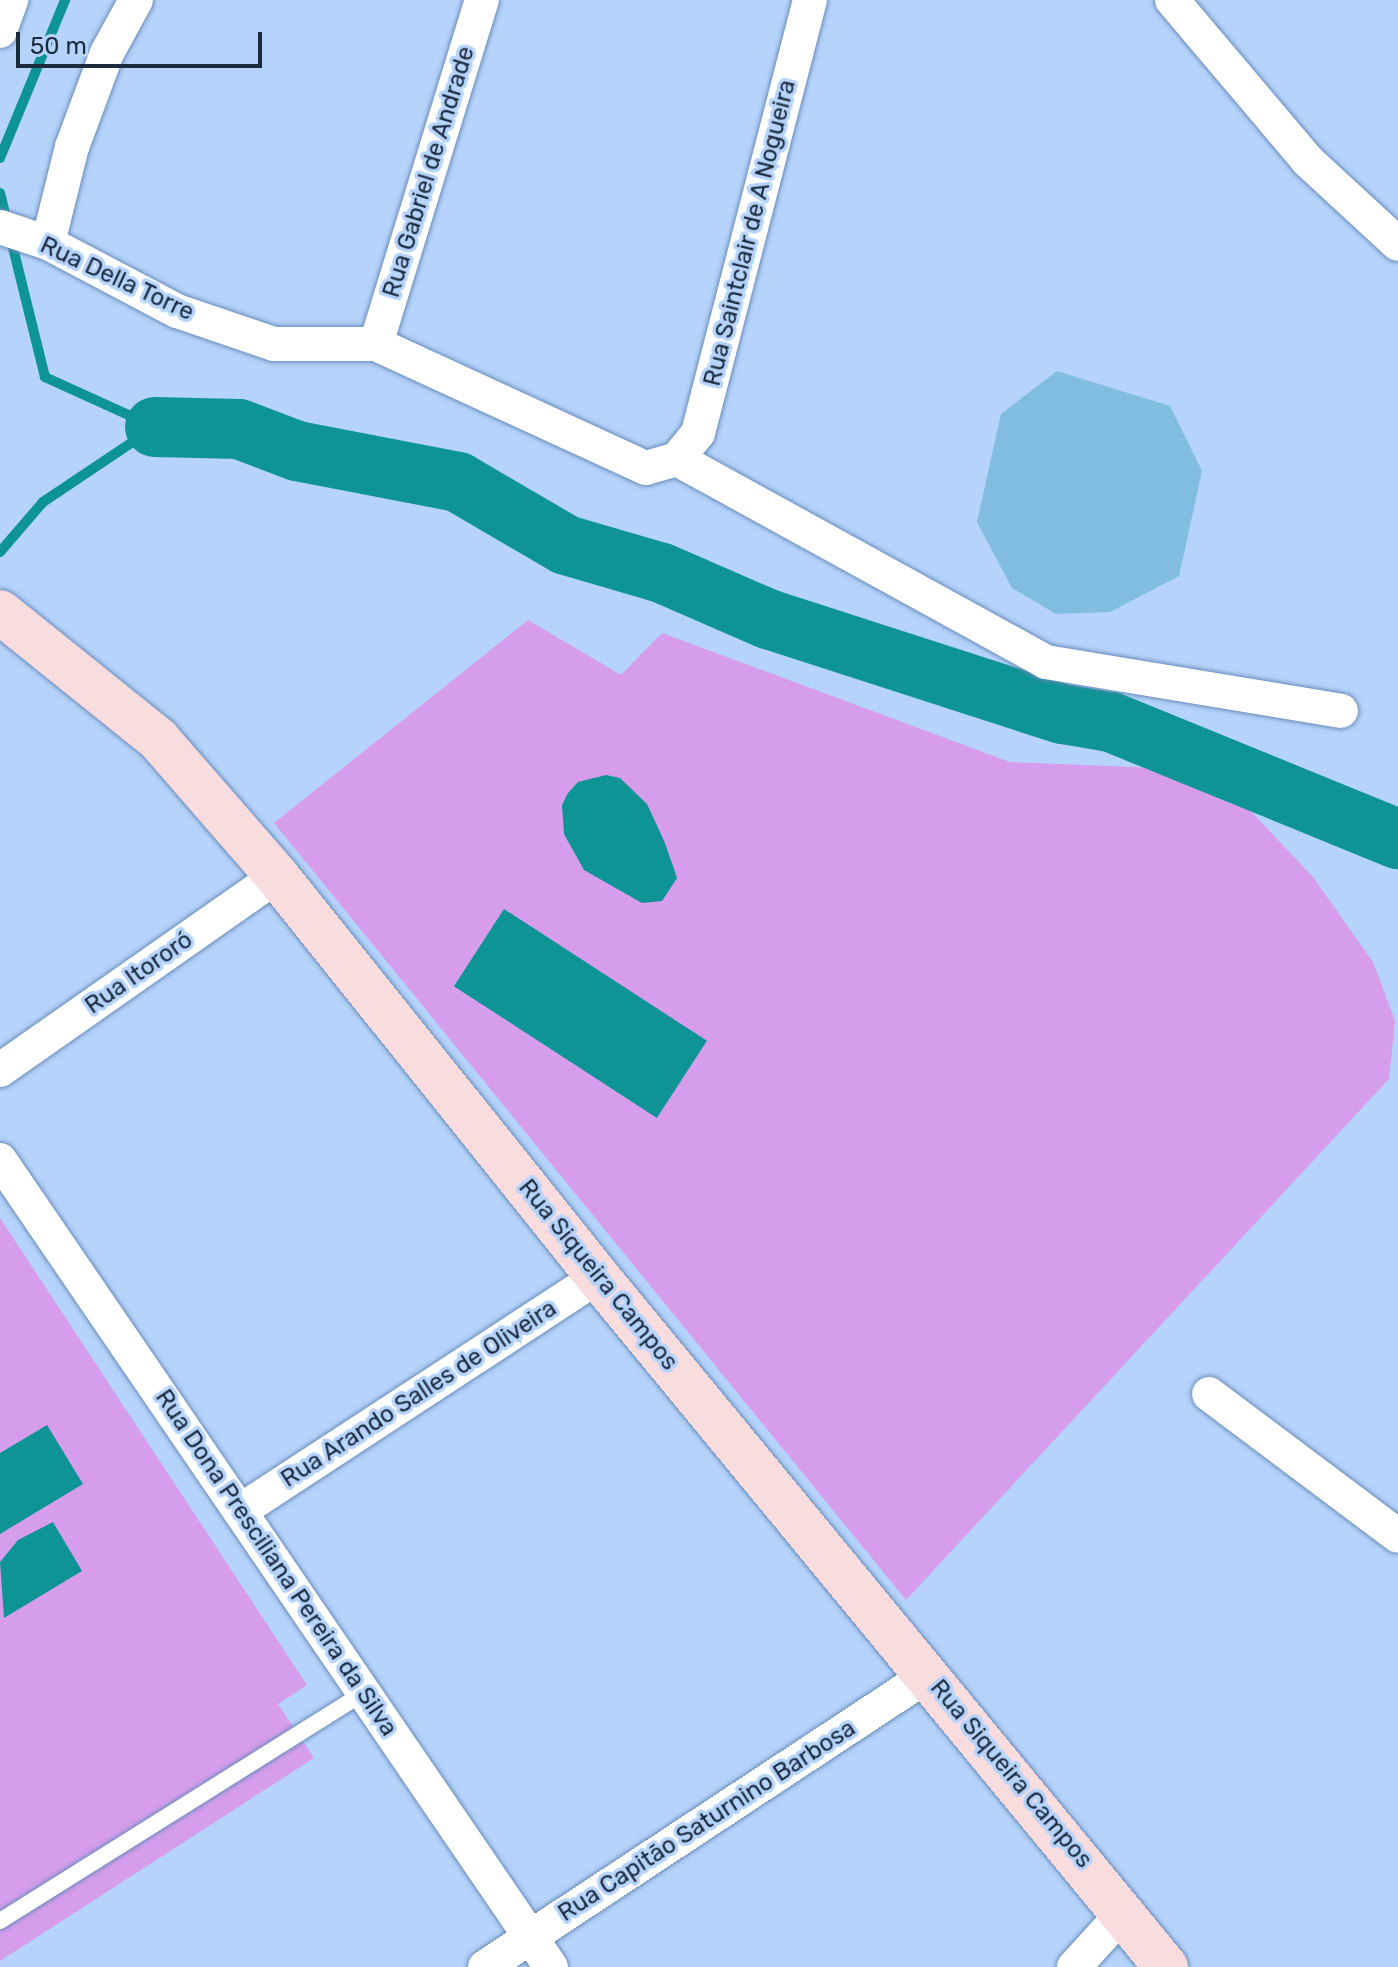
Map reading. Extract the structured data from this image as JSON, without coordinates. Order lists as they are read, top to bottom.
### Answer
{
  "streets": {
    "main road": ["Rua Siqueira Campos"],
    "street": [
      "Rua Gabriel de Andrade",
      "Rua Saintclair de A Nogueira",
      "Rua Della Torre",
      "Rua Itororó",
      "Rua Arando Salles de Oliveira",
      "Rua Dona Presciliana Pereira da Silva",
      "Rua Capitão Saturnino Barbosa"
    ]
  },
  "crossings": [
    ["Rua Gabriel de Andrade", "Rua Della Torre"],
    ["Rua Itororó", "Rua Siqueira Campos"],
    ["Rua Siqueira Campos", "Rua Arando Salles de Oliveira"],
    ["Rua Siqueira Campos", "Rua Capitão Saturnino Barbosa"],
    ["Rua Arando Salles de Oliveira", "Rua Dona Presciliana Pereira da Silva"],
    ["Rua Dona Presciliana Pereira da Silva", "Rua Capitão Saturnino Barbosa"]
  ],
  "scale_bar": "50 m"
}
